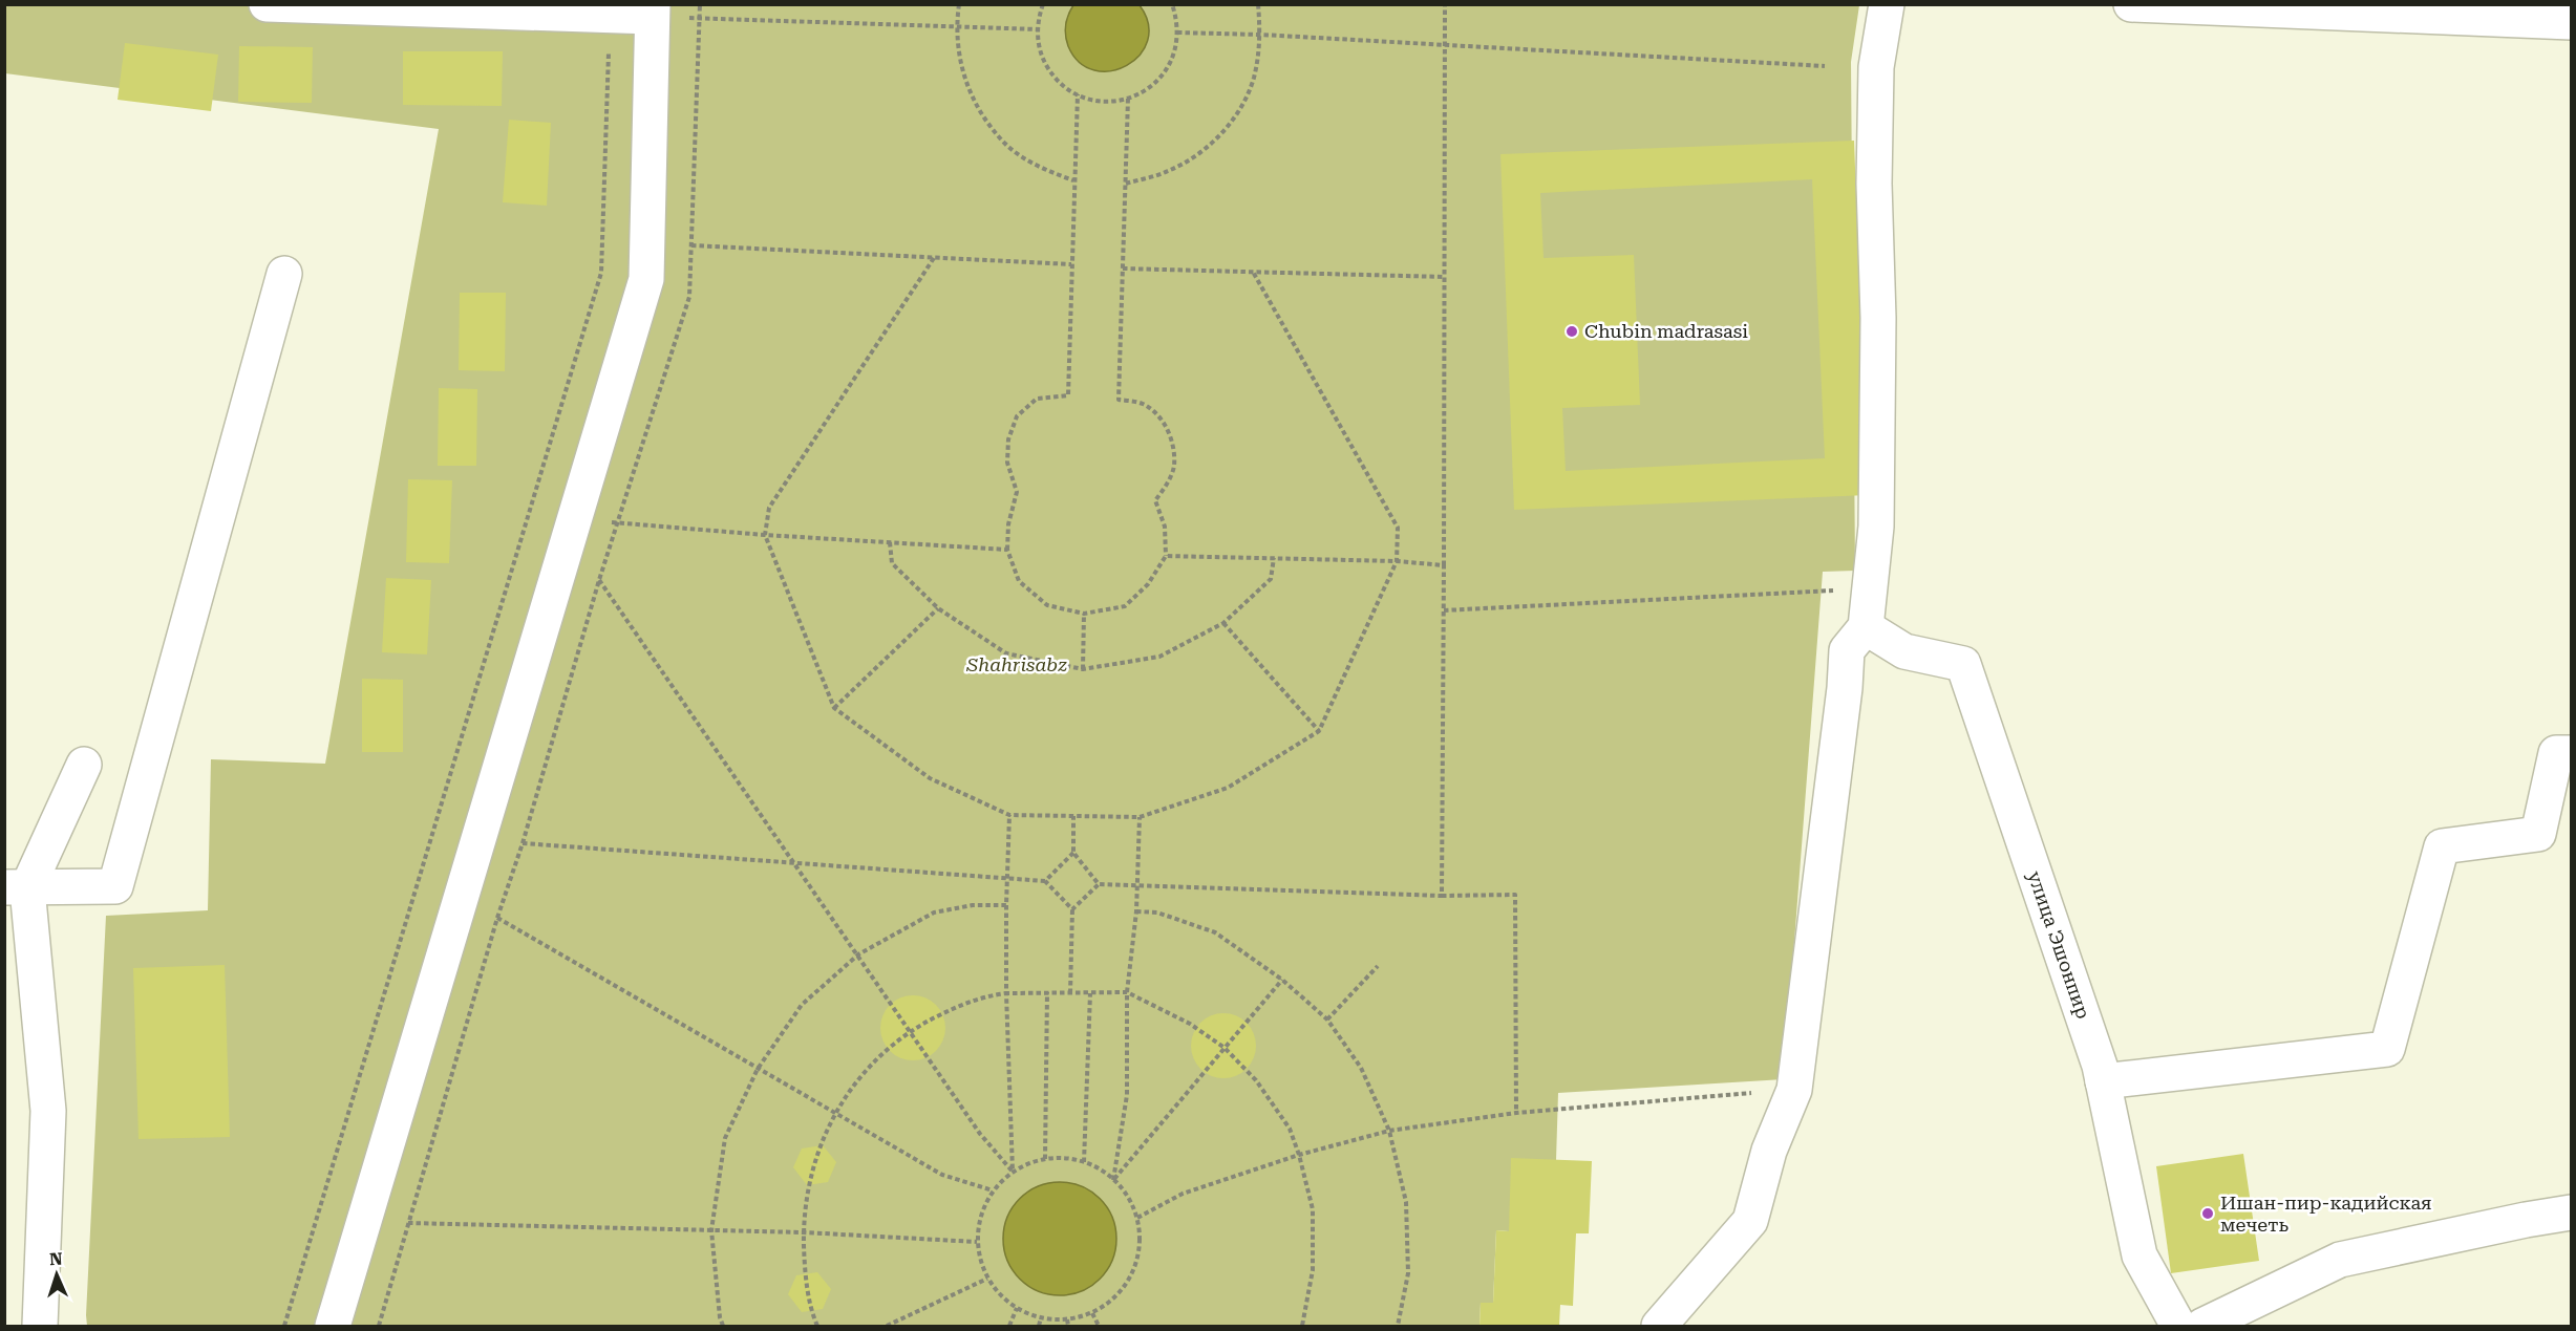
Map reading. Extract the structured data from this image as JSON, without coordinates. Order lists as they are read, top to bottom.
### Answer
{
  "streets": {
    "street": ["улица Эшонпир"]
  },
  "parks": ["Shahrisabz"],
  "places": ["Chubin madrasasi", "Ишан-пир-кадийская мечеть"],
  "north": "top"
}
